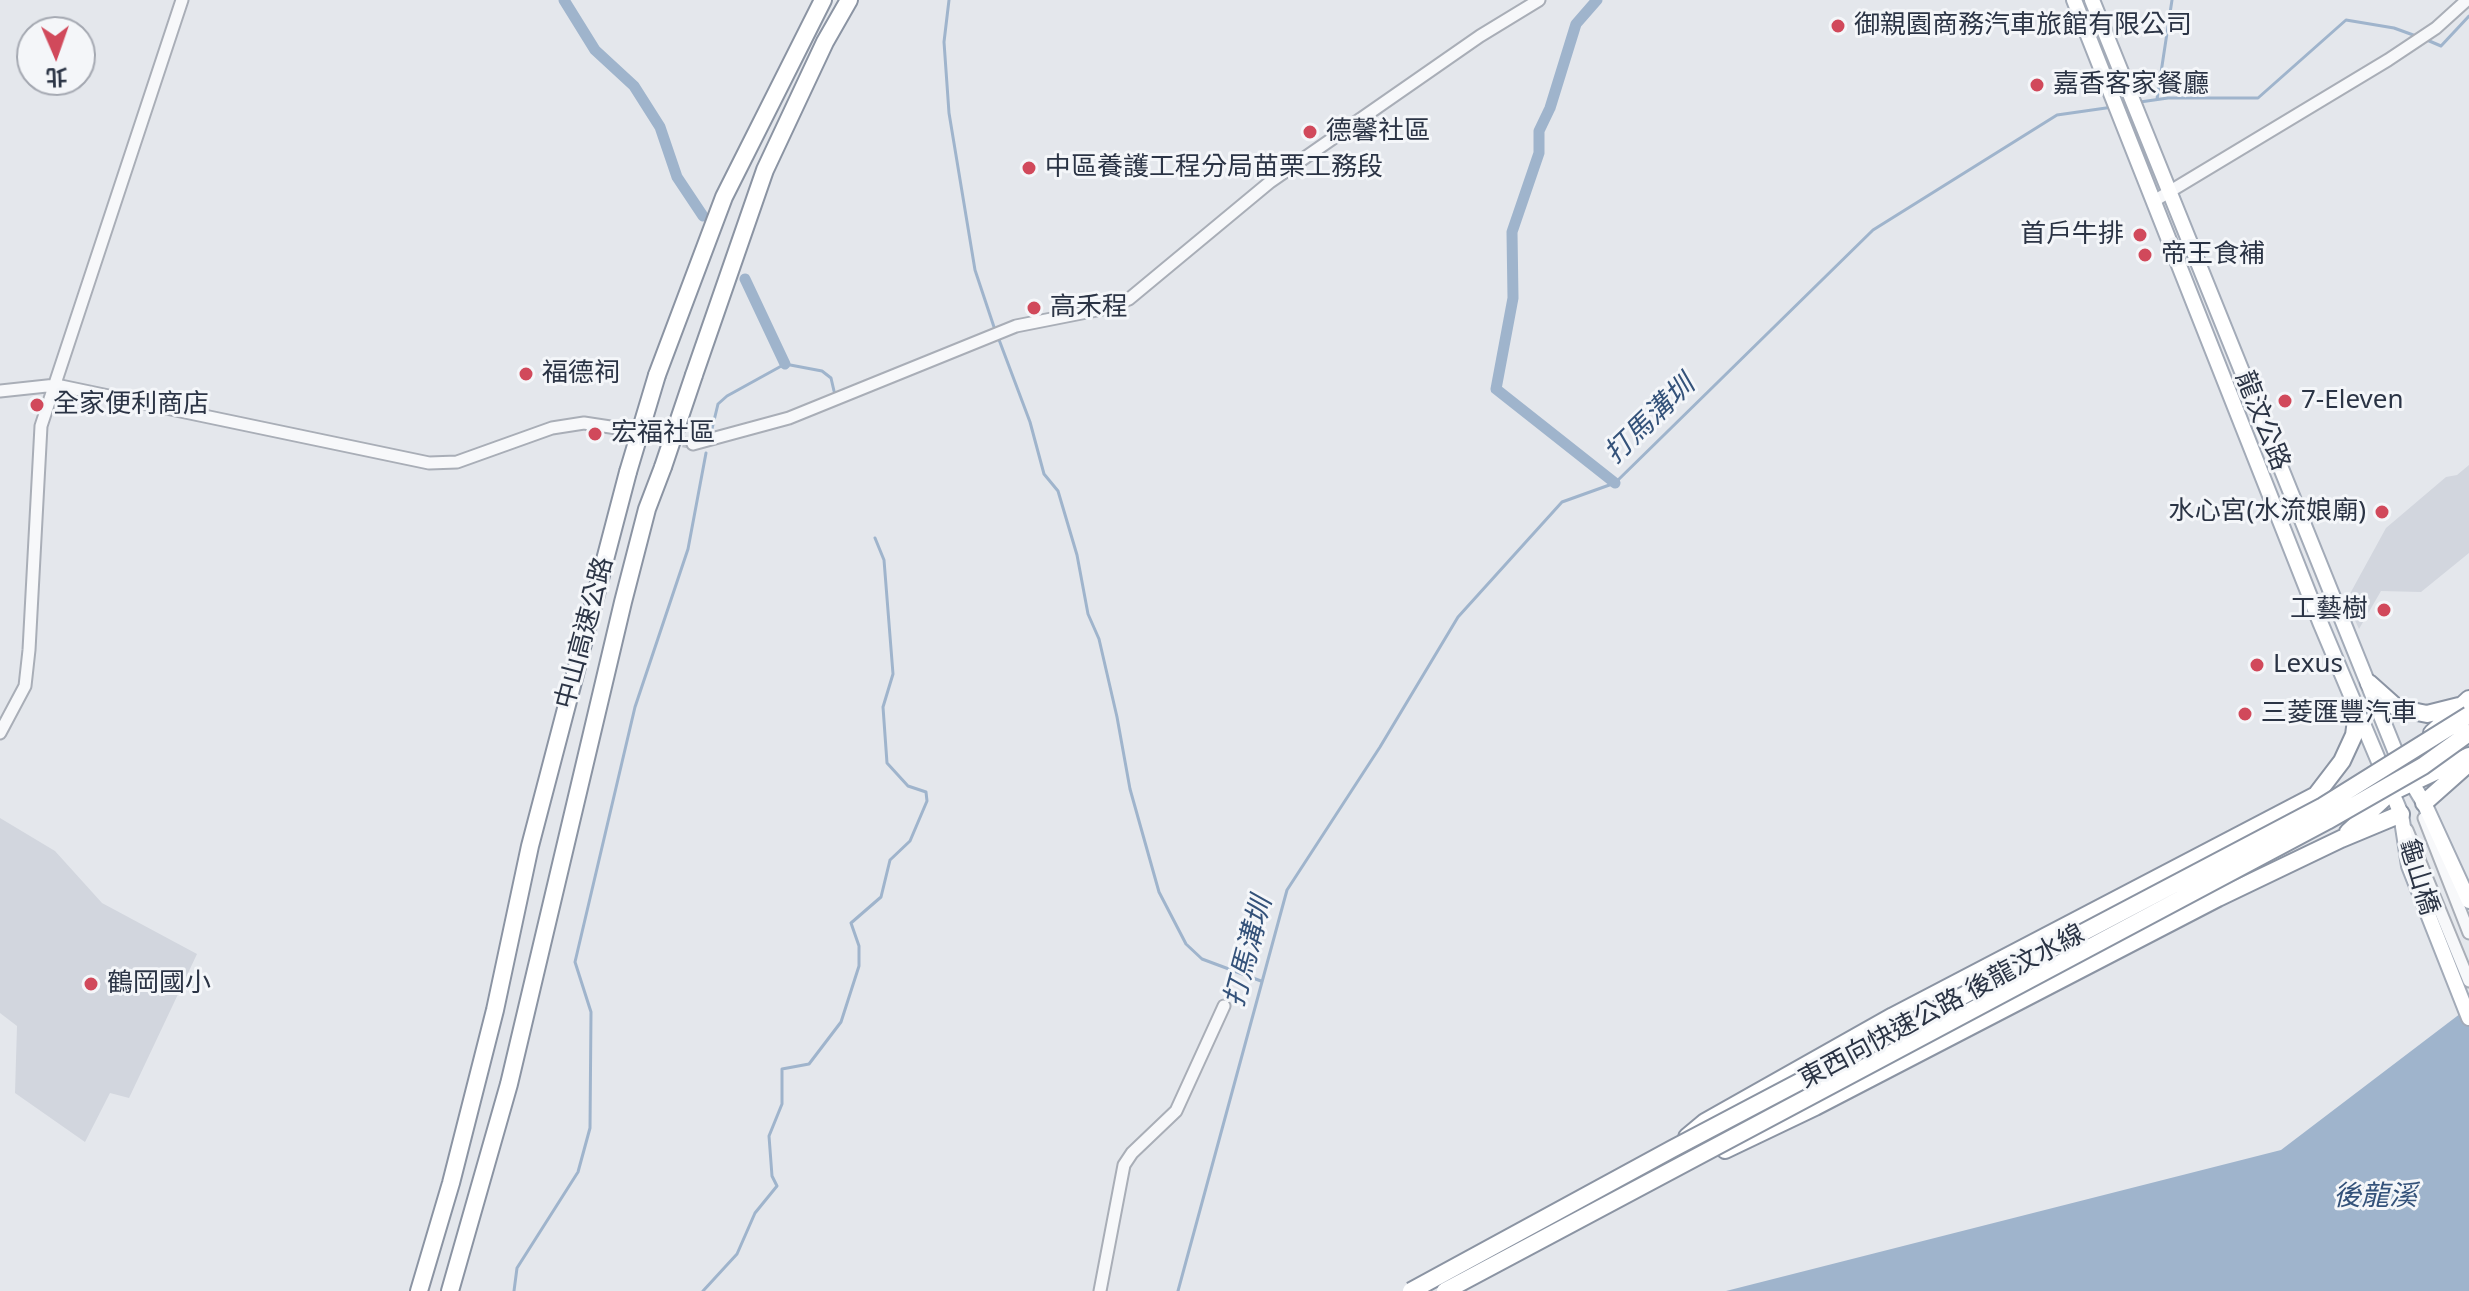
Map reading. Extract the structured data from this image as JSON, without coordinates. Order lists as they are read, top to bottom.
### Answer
{
  "streets": {
    "highway": ["中山高速公路", "東西向快速公路 後龍汶水線"],
    "main road": ["龍汶公路", "龜山橋"]
  },
  "crossings": [
    ["龍汶公路", "龜山橋"]
  ],
  "water": ["打馬溝圳", "後龍溪"],
  "places": [
    "御親園商務汽車旅館有限公司",
    "嘉香客家餐廳",
    "德馨社區",
    "中區養護工程分局苗栗工務段",
    "首戶牛排",
    "帝王食補",
    "高禾程",
    "福德祠",
    "7-Eleven",
    "全家便利商店",
    "宏福社區",
    "水心宮(水流娘廟)",
    "工藝樹",
    "Lexus",
    "三菱匯豐汽車",
    "鶴岡國小"
  ],
  "north": "bottom"
}
